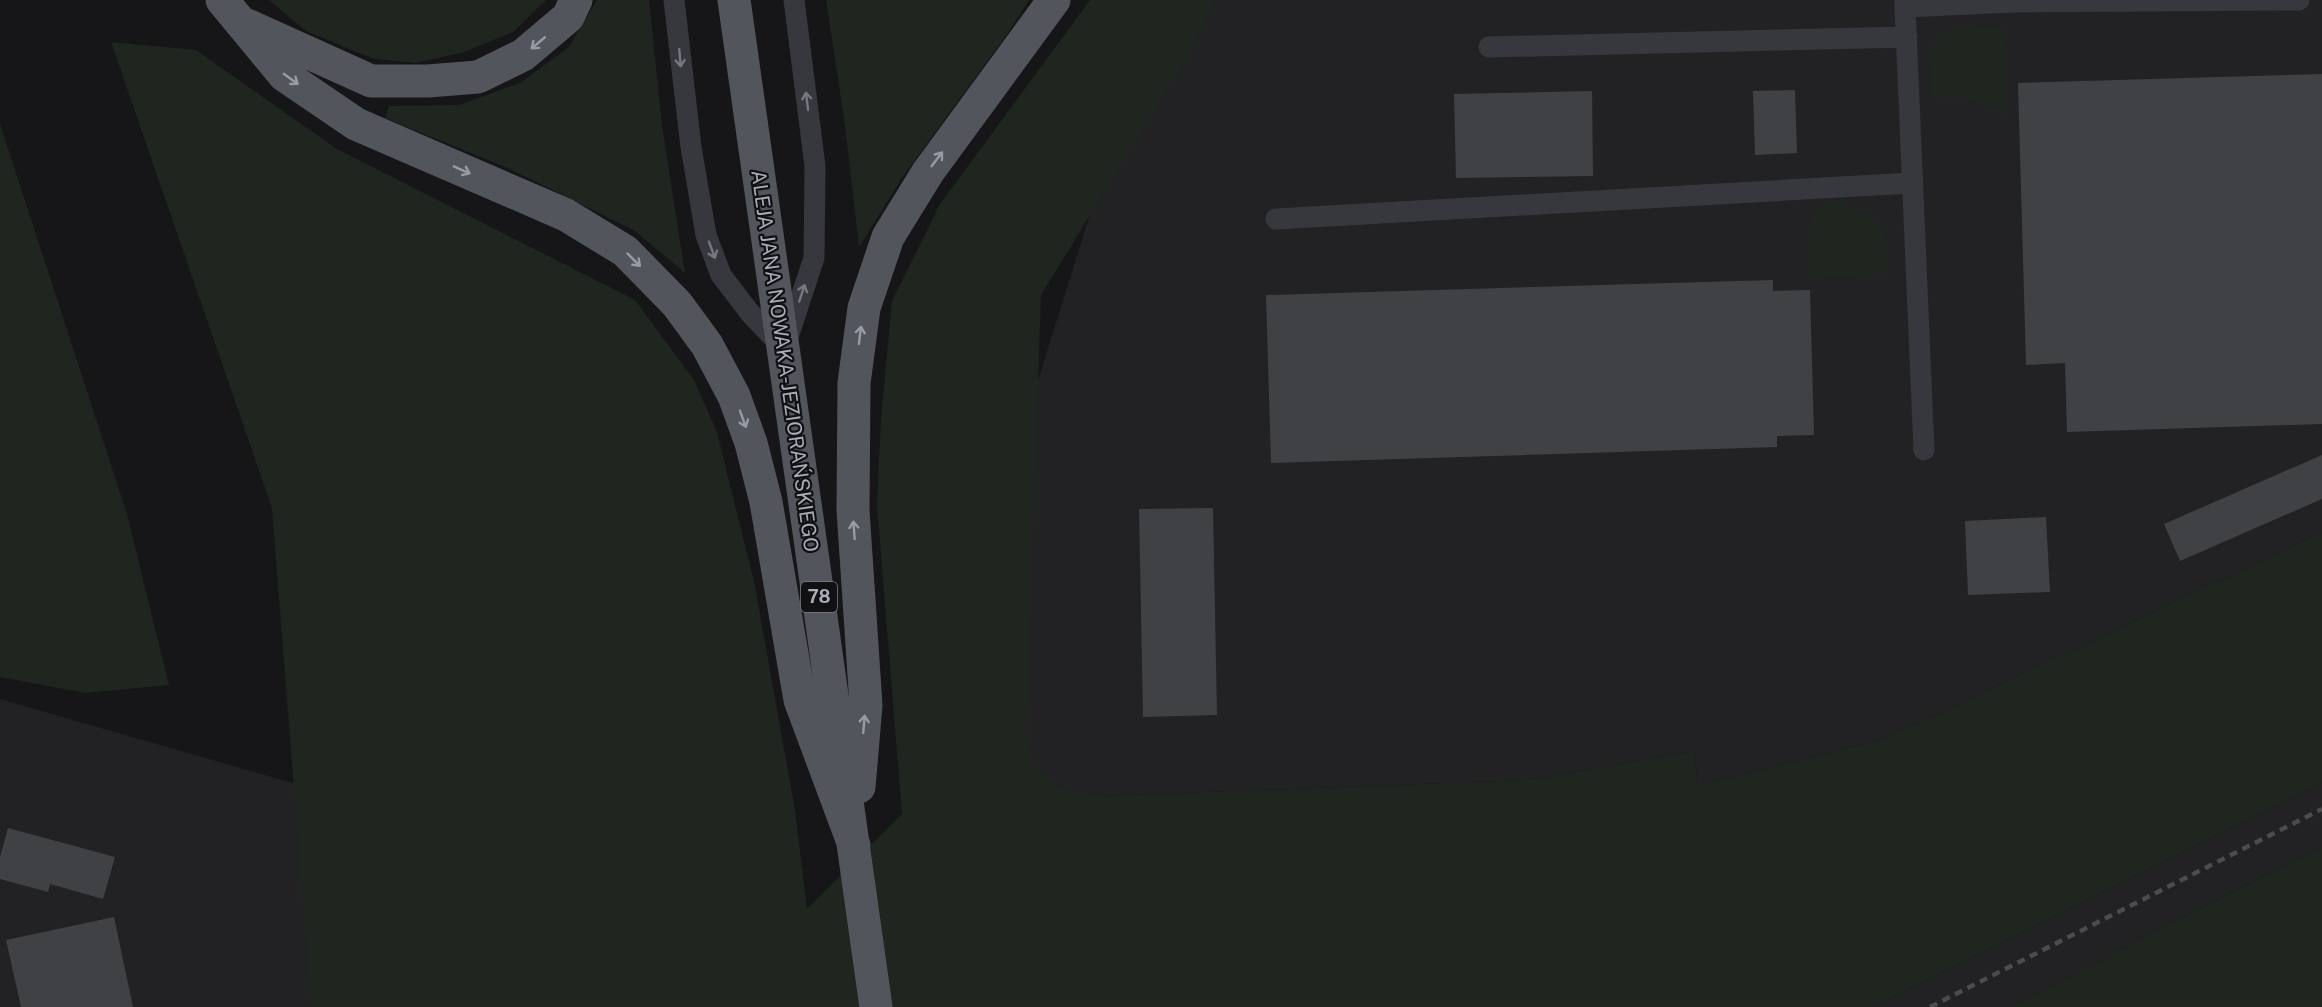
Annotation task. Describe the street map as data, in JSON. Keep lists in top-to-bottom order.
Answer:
{
  "streets": {
    "main road": ["ALEJA JANA NOWAKA-JEZIORAŃSKIEGO", "78"]
  }
}
